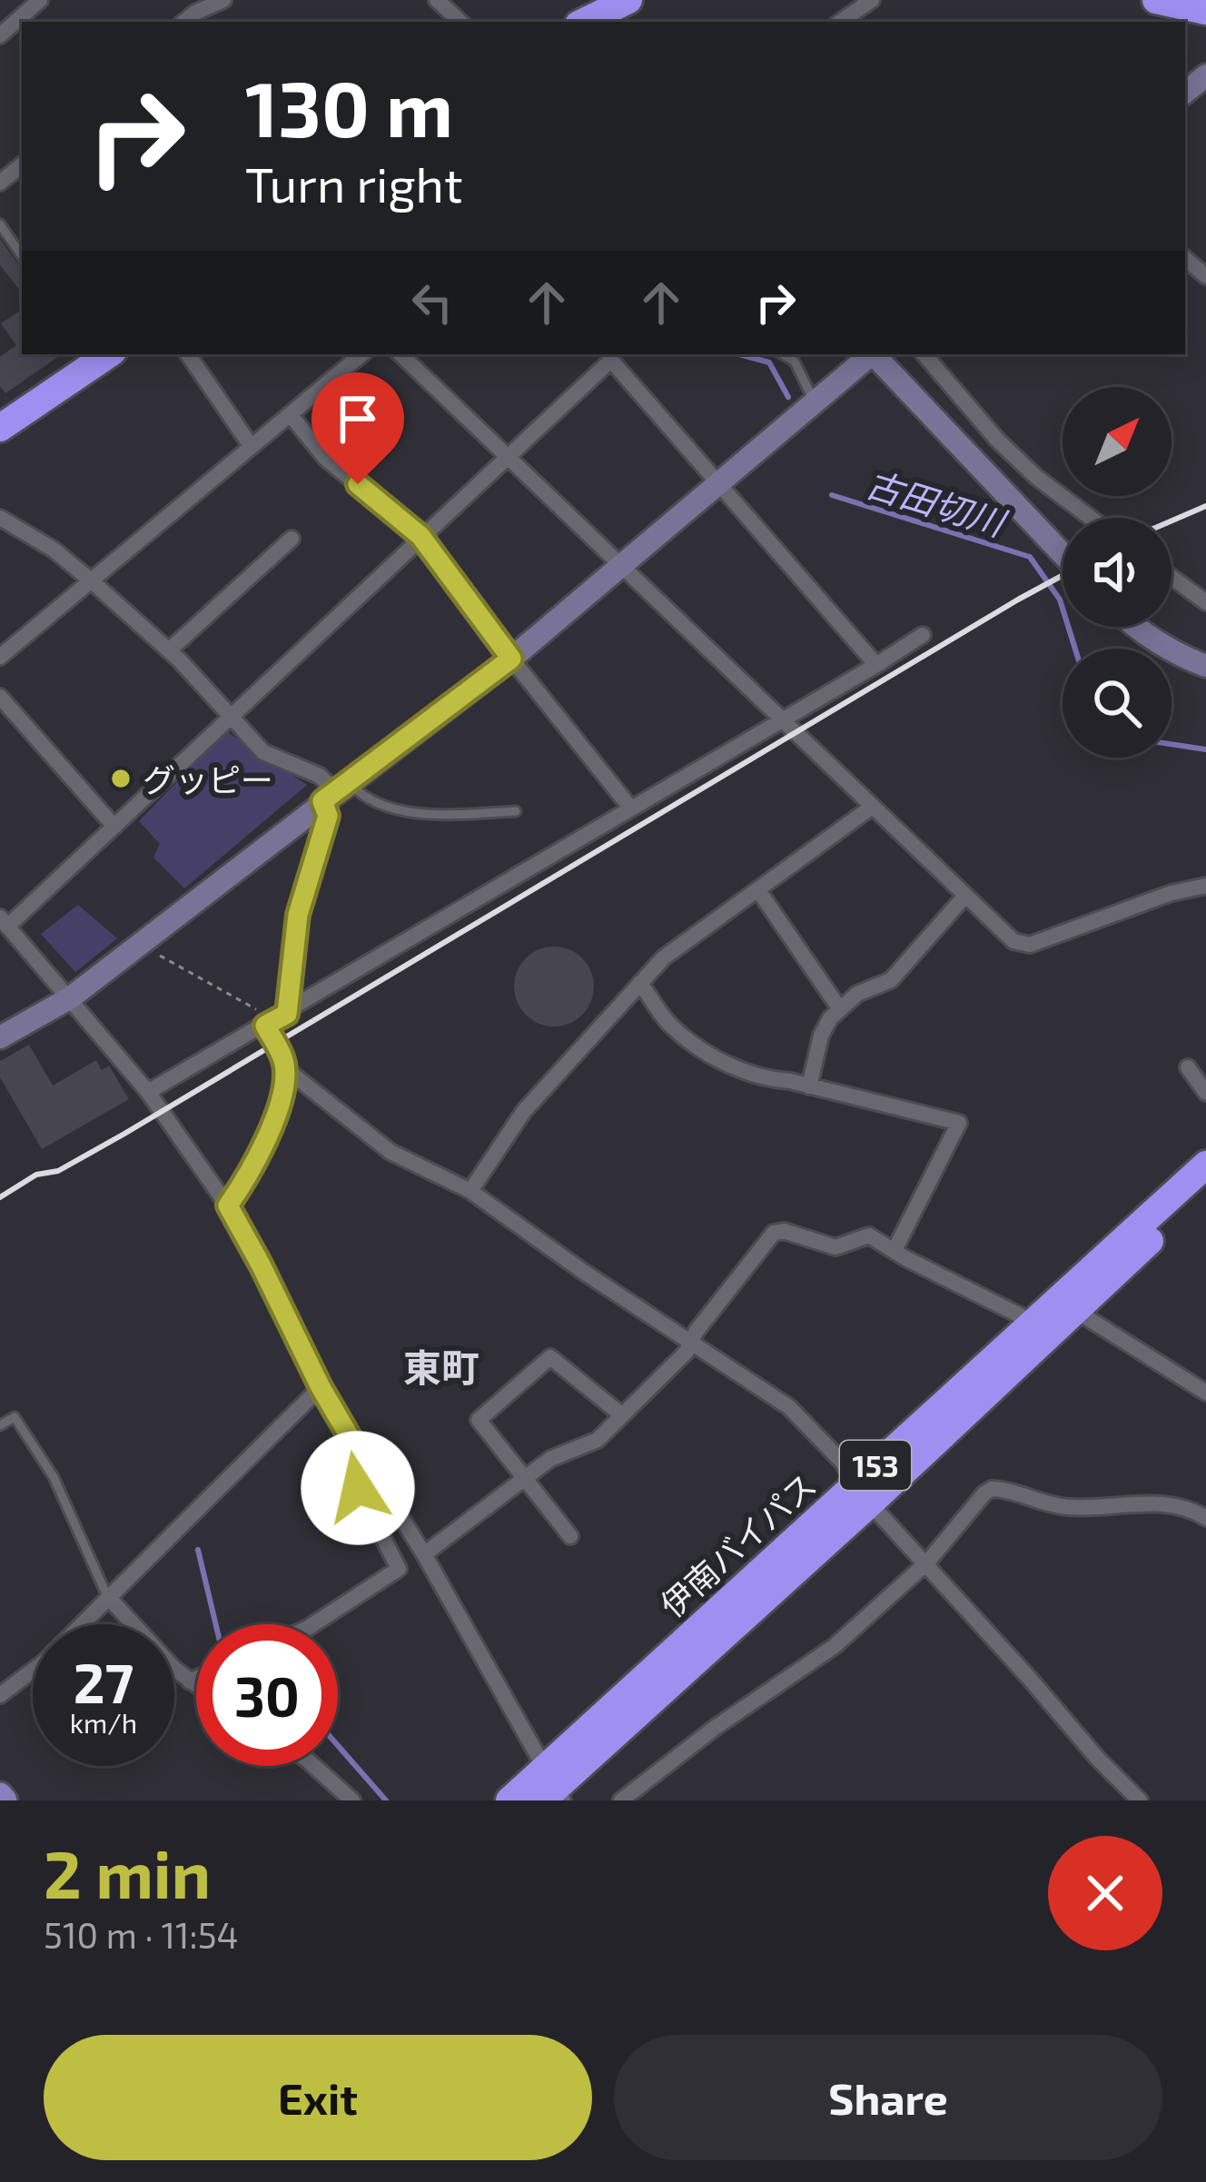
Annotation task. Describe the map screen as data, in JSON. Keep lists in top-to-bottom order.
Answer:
{
  "streets": {
    "highway": ["153", "伊南バイパス"]
  },
  "districts": ["東町"],
  "water": ["古田切川"],
  "places": ["グッピー"],
  "north": "top right",
  "page": {
    "turn": ["130 m", "Turn right"],
    "speed": "27 km/h",
    "limit": "30",
    "heading": ["2 min", "510 m · 11:54"],
    "buttons": ["Exit", "Share"]
  }
}
